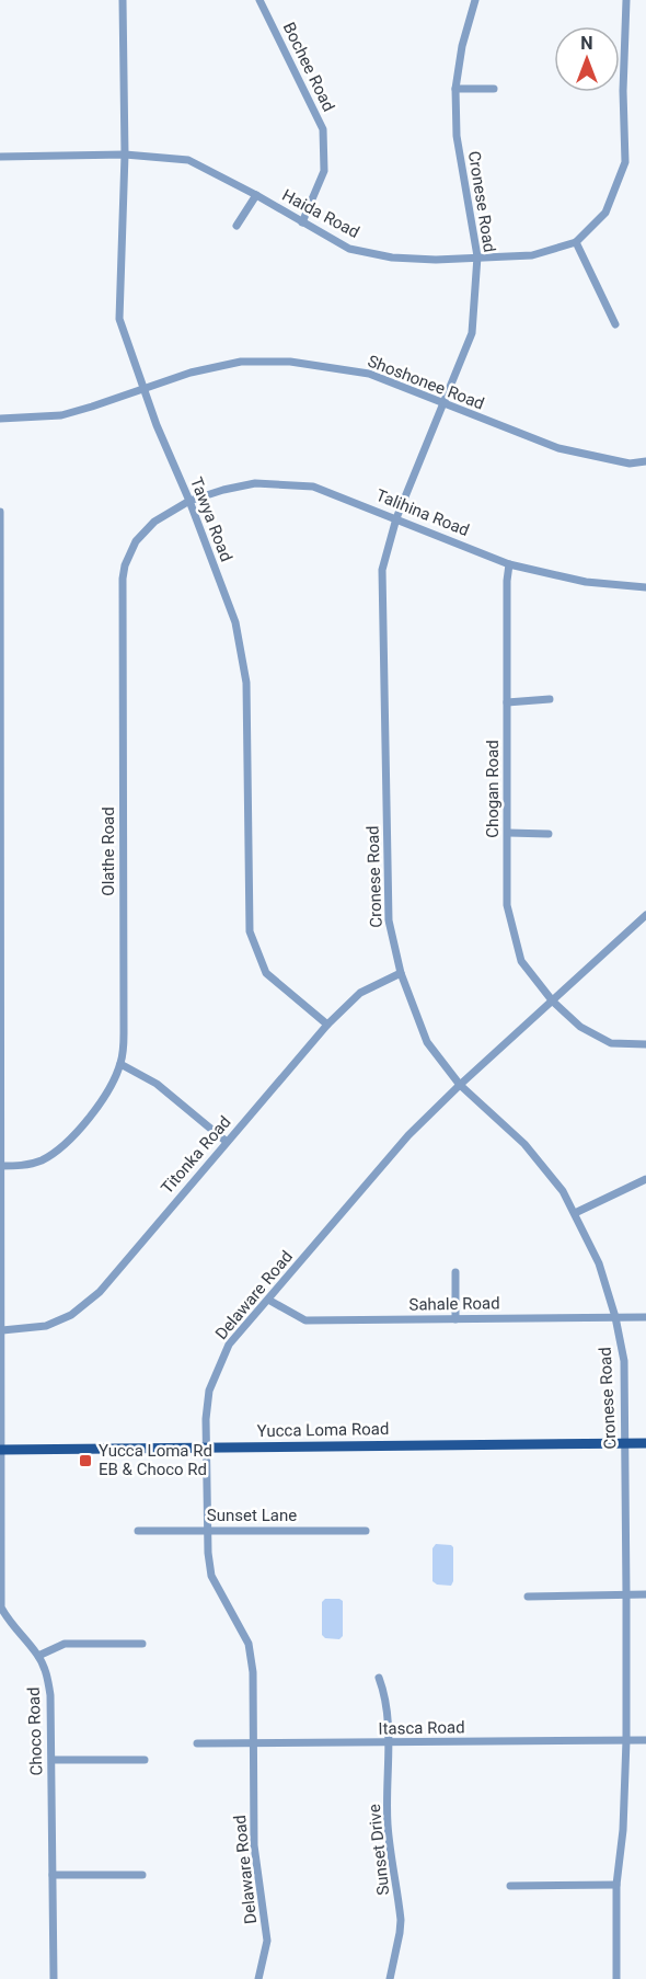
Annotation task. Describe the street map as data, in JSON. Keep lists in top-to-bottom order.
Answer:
{
  "streets": {
    "main road": ["Yucca Loma Road"],
    "street": [
      "Bochee Road",
      "Cronese Road",
      "Haida Road",
      "Shoshonee Road",
      "Talihina Road",
      "Tawya Road",
      "Chogan Road",
      "Olathe Road",
      "Titonka Road",
      "Delaware Road",
      "Sahale Road",
      "Sunset Lane",
      "Itasca Road",
      "Choco Road",
      "Sunset Drive"
    ]
  },
  "crossings": [
    ["Bochee Road", "Haida Road"],
    ["Cronese Road", "Haida Road"],
    ["Cronese Road", "Shoshonee Road"],
    ["Cronese Road", "Talihina Road"],
    ["Cronese Road", "Titonka Road"],
    ["Cronese Road", "Delaware Road"],
    ["Cronese Road", "Sahale Road"],
    ["Cronese Road", "Yucca Loma Road"],
    ["Cronese Road", "Itasca Road"],
    ["Haida Road", "Tawya Road"],
    ["Shoshonee Road", "Tawya Road"],
    ["Talihina Road", "Tawya Road"],
    ["Talihina Road", "Chogan Road"],
    ["Talihina Road", "Olathe Road"],
    ["Tawya Road", "Olathe Road"],
    ["Tawya Road", "Titonka Road"],
    ["Chogan Road", "Delaware Road"],
    ["Olathe Road", "Choco Road"],
    ["Titonka Road", "Choco Road"],
    ["Delaware Road", "Sahale Road"],
    ["Delaware Road", "Yucca Loma Road"],
    ["Delaware Road", "Sunset Lane"],
    ["Delaware Road", "Itasca Road"],
    ["Yucca Loma Road", "Choco Road"],
    ["Itasca Road", "Sunset Drive"]
  ],
  "places": {
    "transit": ["Yucca Loma Rd EB & Choco Rd"]
  },
  "north": "top"
}
